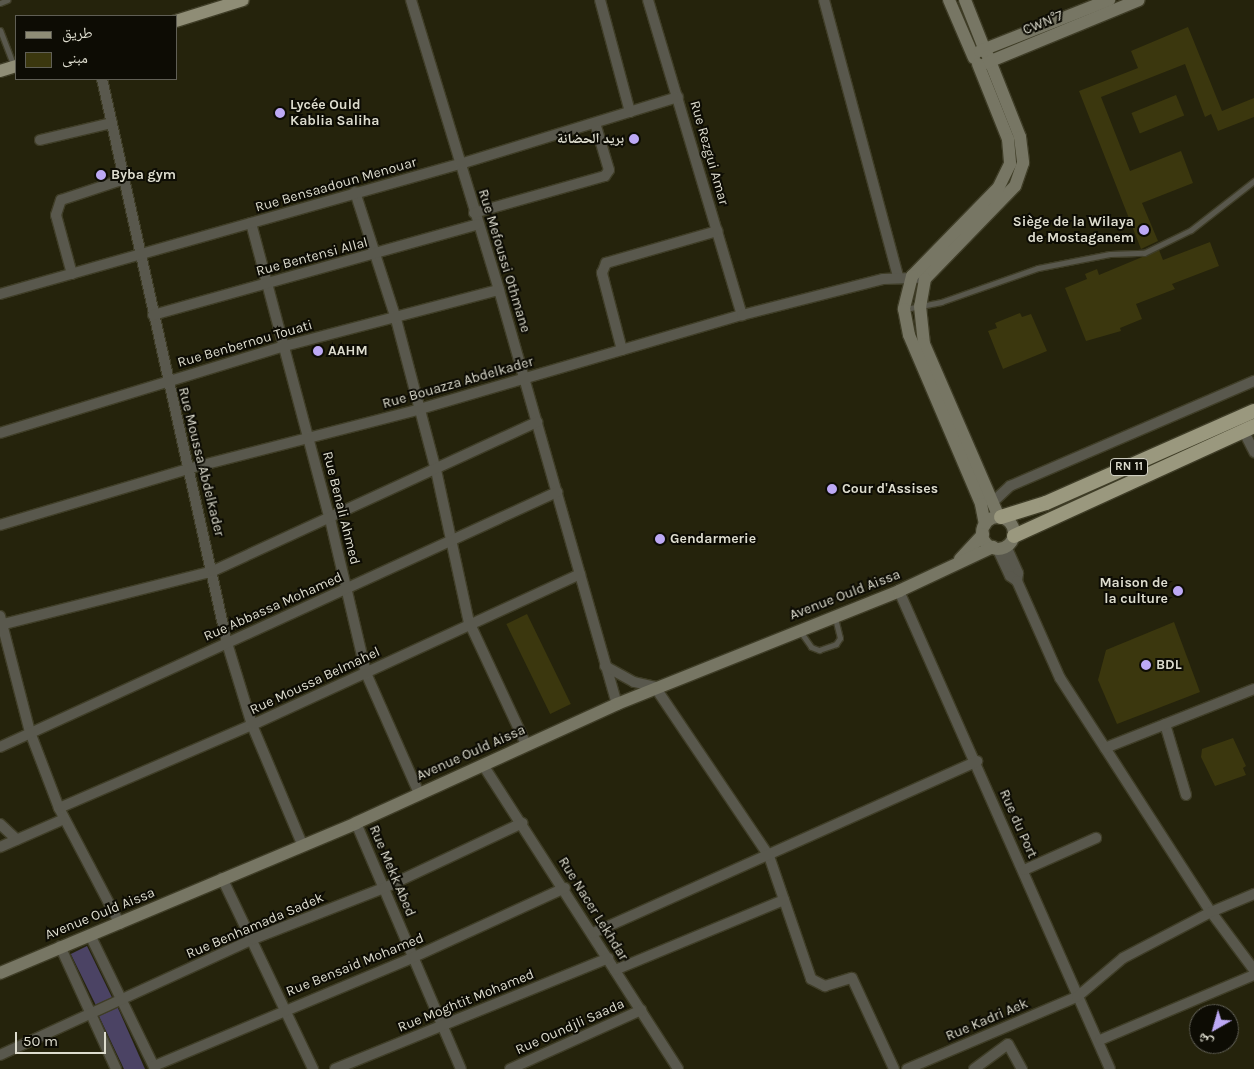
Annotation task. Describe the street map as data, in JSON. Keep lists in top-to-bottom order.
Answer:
{
  "streets": {
    "highway": ["RN 11"],
    "main road": ["CWN°7", "Avenue Ould Aissa"],
    "street": [
      "Rue Rezgui Amar",
      "Rue Bensaadoun Menouar",
      "Rue Bentensi Allal",
      "Rue Mefoussi Othmane",
      "Rue Benbernou Touati",
      "Rue Bouazza Abdelkader",
      "Rue Moussa Abdelkader",
      "Rue Benali Ahmed",
      "Rue Abbassa Mohamed",
      "Rue Moussa Belmahel",
      "Rue du Port",
      "Rue Mekk Abed",
      "Rue Nacer Lekhdar",
      "Rue Benhamada Sadek",
      "Rue Bensaid Mohamed",
      "Rue Moghtit Mohamed",
      "Rue Kadri Aek",
      "Rue Oundjli Saada"
    ]
  },
  "crossings": [
    ["Rue Rezgui Amar", "Rue Bensaadoun Menouar"],
    ["Rue Rezgui Amar", "Rue Bouazza Abdelkader"],
    ["Rue Bensaadoun Menouar", "Rue Mefoussi Othmane"],
    ["Rue Bensaadoun Menouar", "Rue Moussa Abdelkader"],
    ["Rue Bensaadoun Menouar", "Rue Benali Ahmed"],
    ["Rue Bentensi Allal", "Rue Mefoussi Othmane"],
    ["Rue Bentensi Allal", "Rue Moussa Abdelkader"],
    ["Rue Bentensi Allal", "Rue Benali Ahmed"],
    ["Rue Mefoussi Othmane", "Rue Benbernou Touati"],
    ["Rue Mefoussi Othmane", "Rue Bouazza Abdelkader"],
    ["Rue Mefoussi Othmane", "Avenue Ould Aissa"],
    ["Rue Mefoussi Othmane", "Rue Abbassa Mohamed"],
    ["Rue Mefoussi Othmane", "Rue Moussa Belmahel"],
    ["Rue Benbernou Touati", "Rue Moussa Abdelkader"],
    ["Rue Benbernou Touati", "Rue Benali Ahmed"],
    ["Rue Bouazza Abdelkader", "Rue Moussa Abdelkader"],
    ["Rue Bouazza Abdelkader", "Rue Benali Ahmed"],
    ["Rue Moussa Abdelkader", "Avenue Ould Aissa"],
    ["Rue Moussa Abdelkader", "Rue Abbassa Mohamed"],
    ["Rue Moussa Abdelkader", "Rue Moussa Belmahel"],
    ["RN 11", "Avenue Ould Aissa"],
    ["Rue Benali Ahmed", "Avenue Ould Aissa"],
    ["Rue Benali Ahmed", "Rue Abbassa Mohamed"],
    ["Rue Benali Ahmed", "Rue Moussa Belmahel"],
    ["Avenue Ould Aissa", "Rue du Port"],
    ["Avenue Ould Aissa", "Rue Mekk Abed"],
    ["Avenue Ould Aissa", "Rue Nacer Lekhdar"],
    ["Rue du Port", "Rue Kadri Aek"],
    ["Rue Mekk Abed", "Rue Benhamada Sadek"],
    ["Rue Mekk Abed", "Rue Bensaid Mohamed"],
    ["Rue Mekk Abed", "Rue Moghtit Mohamed"],
    ["Rue Nacer Lekhdar", "Rue Benhamada Sadek"],
    ["Rue Nacer Lekhdar", "Rue Bensaid Mohamed"],
    ["Rue Nacer Lekhdar", "Rue Moghtit Mohamed"],
    ["Rue Nacer Lekhdar", "Rue Oundjli Saada"]
  ],
  "places": [
    "Lycée Ould Kablia Saliha",
    "بريد الحضانة",
    "Byba gym",
    "Siège de la Wilaya de Mostaganem",
    "AAHM",
    "Cour d'Assises",
    "Gendarmerie",
    "Maison de la culture",
    "BDL"
  ],
  "legend": ["طريق", "مبنى"],
  "scale_bar": "50 m",
  "north": "bottom left"
}
